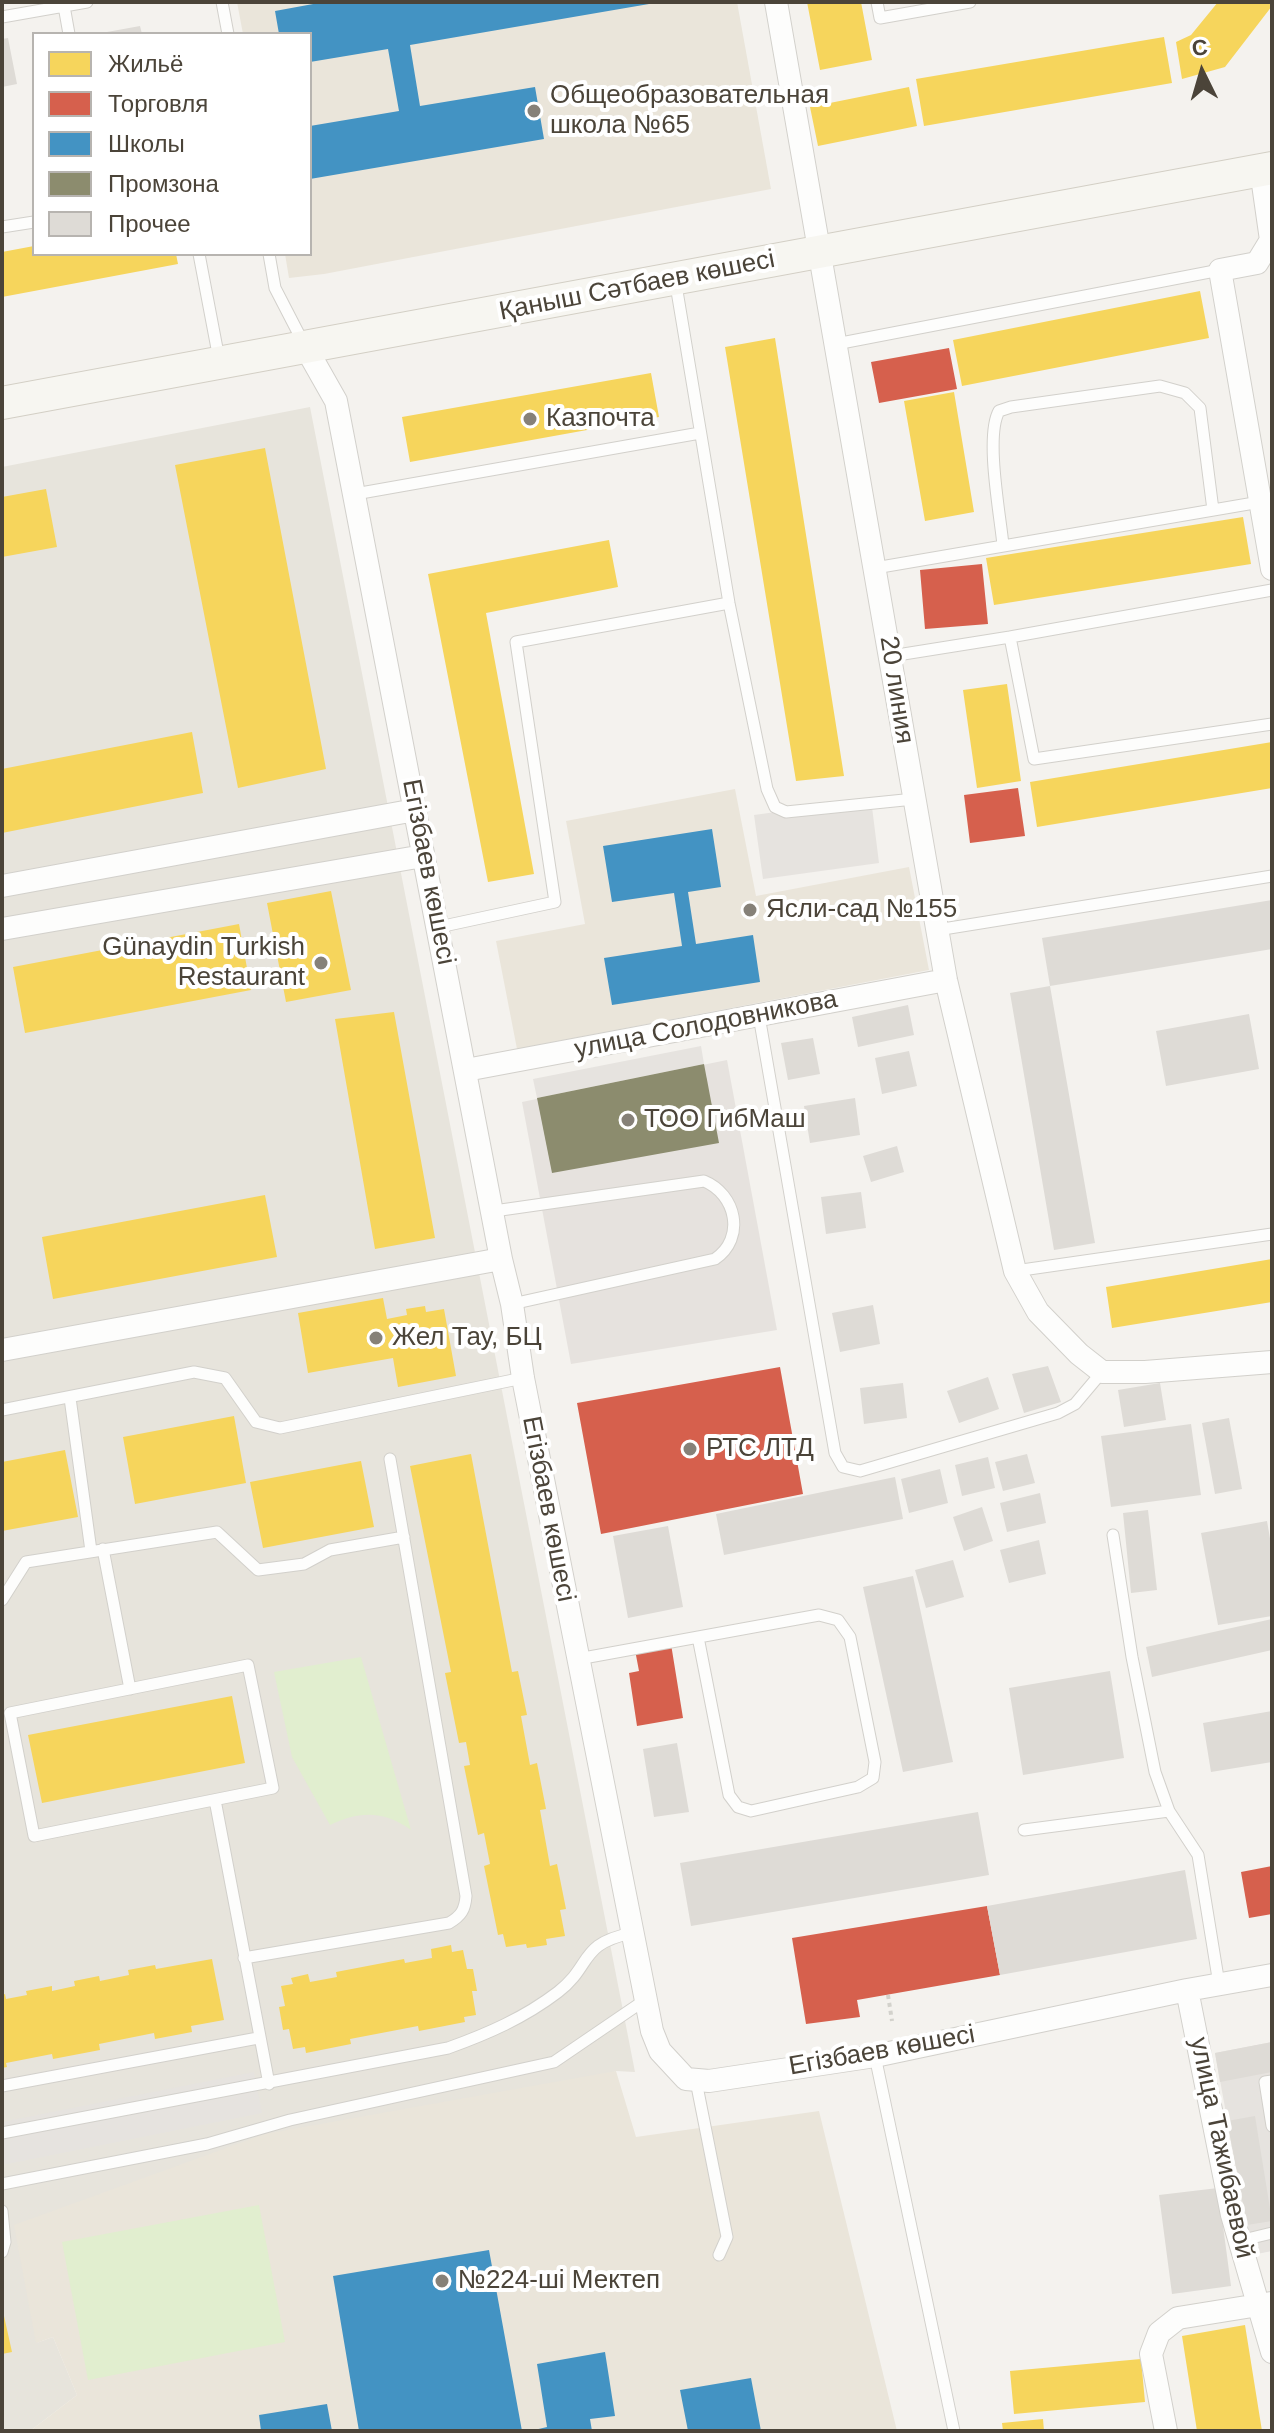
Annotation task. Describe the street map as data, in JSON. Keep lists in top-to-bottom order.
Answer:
{
  "streets": {
    "main road": ["Қаныш Сәтбаев көшесі"],
    "street": [
      "20 линия",
      "Егізбаев көшесі",
      "улица Солодовникова",
      "улица Тажибаевой"
    ]
  },
  "crossings": [
    ["Қаныш Сәтбаев көшесі", "20 линия"],
    ["Қаныш Сәтбаев көшесі", "Егізбаев көшесі"],
    ["20 линия", "улица Солодовникова"],
    ["Егізбаев көшесі", "улица Солодовникова"],
    ["Егізбаев көшесі", "улица Тажибаевой"]
  ],
  "places": [
    "Общеобразовательная школа №65",
    "Казпочта",
    "Ясли-сад №155",
    "Günaydin Turkish Restaurant",
    "ТОО ГибМаш",
    "Жел Тау, БЦ",
    "РТС ЛТД",
    "№224-ші Мектеп"
  ],
  "legend": [
    "Жильё",
    "Торговля",
    "Школы",
    "Промзона",
    "Прочее"
  ],
  "north": "top"
}
